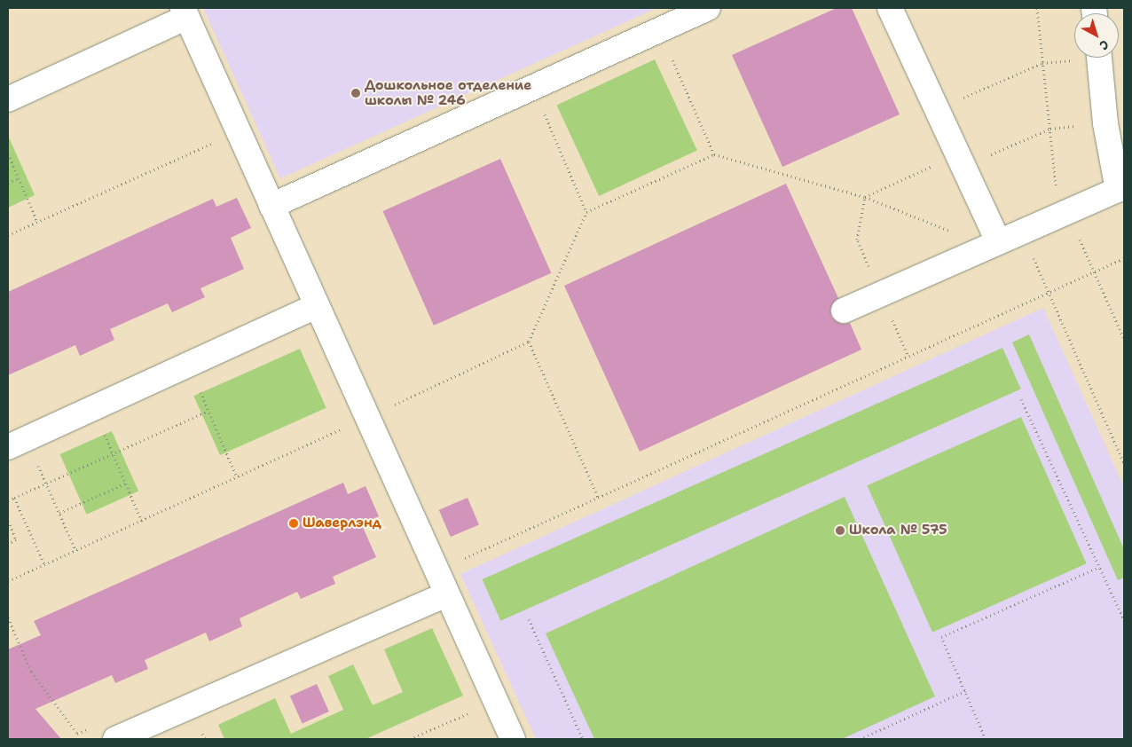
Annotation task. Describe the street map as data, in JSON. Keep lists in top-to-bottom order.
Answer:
{
  "places": ["Дошкольное отделение школы № 246", "Шаверлэнд", "Школа № 575"],
  "north": "bottom right"
}
